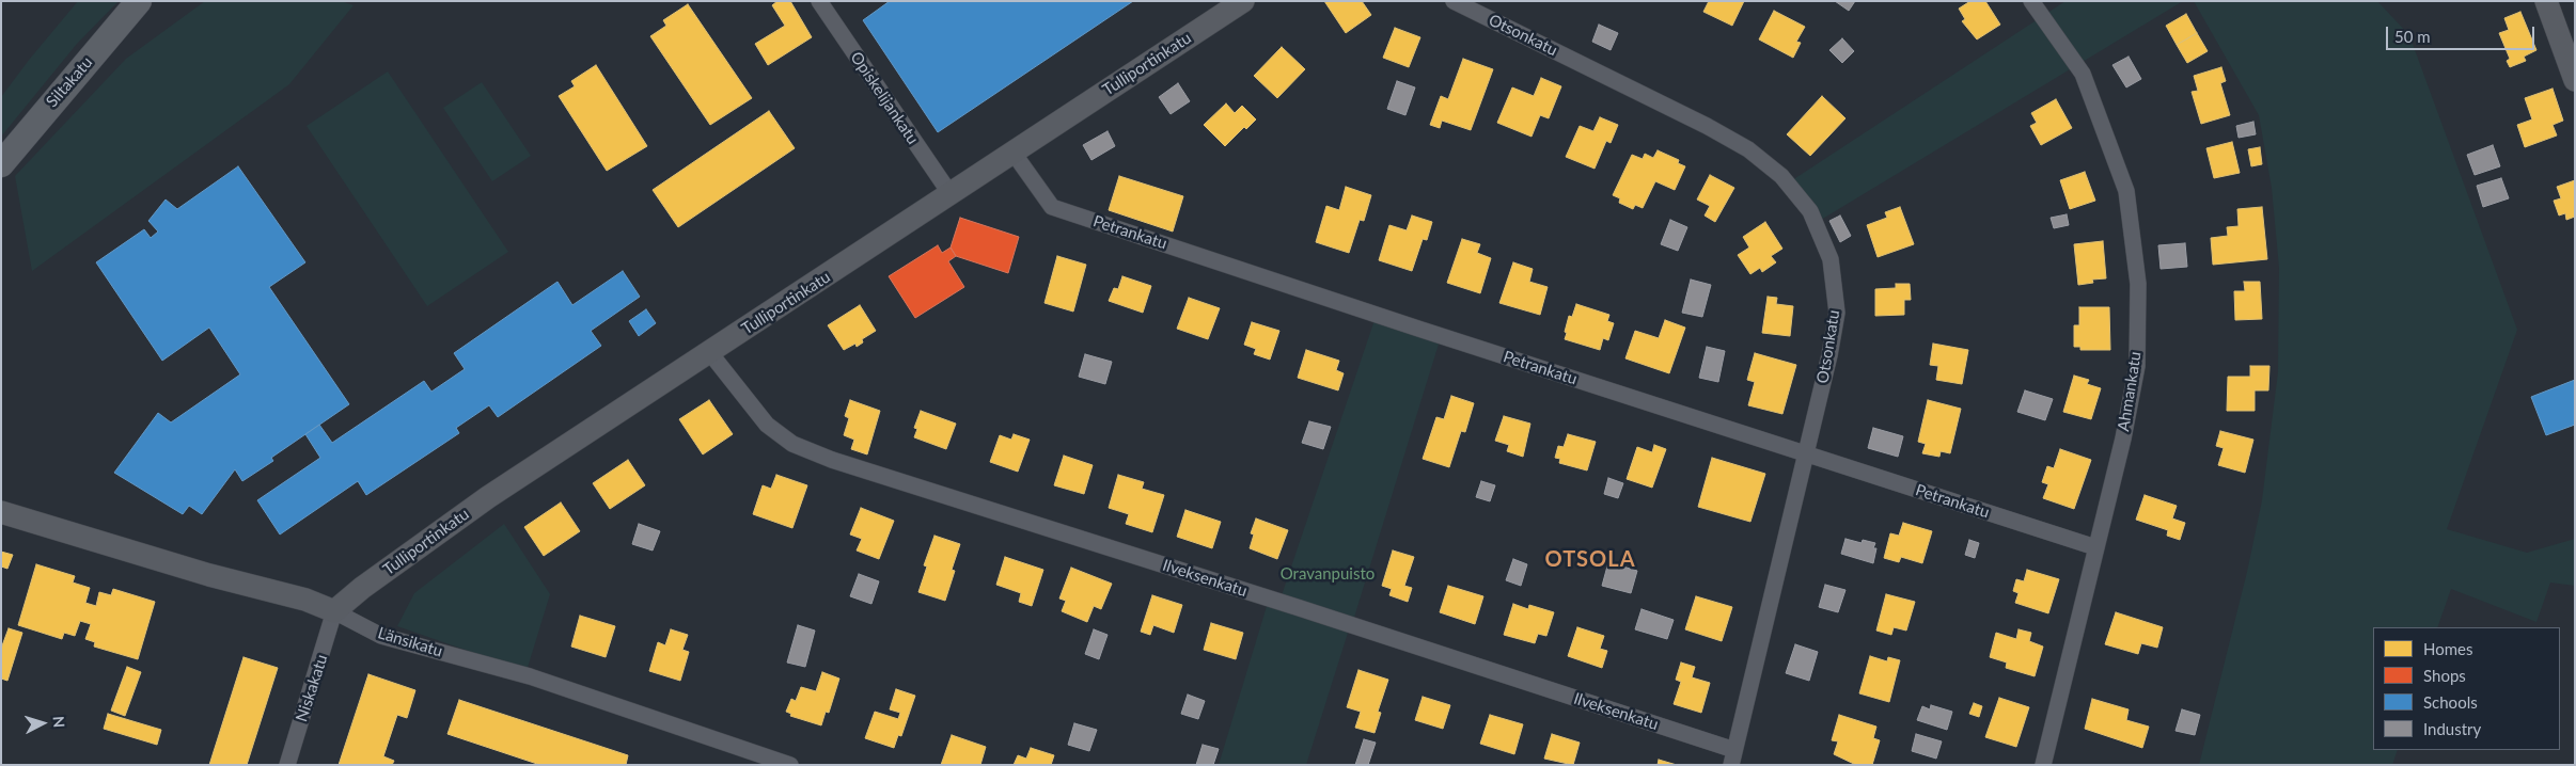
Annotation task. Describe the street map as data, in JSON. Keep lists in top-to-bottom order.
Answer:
{
  "streets": {
    "main road": ["Siltakatu"],
    "street": [
      "Otsonkatu",
      "Tulliportinkatu",
      "Opiskelijankatu",
      "Petrankatu",
      "Ahmankatu",
      "Ilveksenkatu",
      "Länsikatu",
      "Niskakatu"
    ]
  },
  "crossings": [
    ["Otsonkatu", "Petrankatu"],
    ["Otsonkatu", "Ilveksenkatu"],
    ["Tulliportinkatu", "Opiskelijankatu"],
    ["Tulliportinkatu", "Petrankatu"],
    ["Tulliportinkatu", "Ilveksenkatu"],
    ["Tulliportinkatu", "Länsikatu"],
    ["Tulliportinkatu", "Niskakatu"],
    ["Petrankatu", "Ahmankatu"],
    ["Länsikatu", "Niskakatu"]
  ],
  "districts": ["OTSOLA"],
  "parks": ["Oravanpuisto"],
  "legend": [
    "Homes",
    "Shops",
    "Schools",
    "Industry"
  ],
  "scale_bar": "50 m",
  "north": "right"
}
